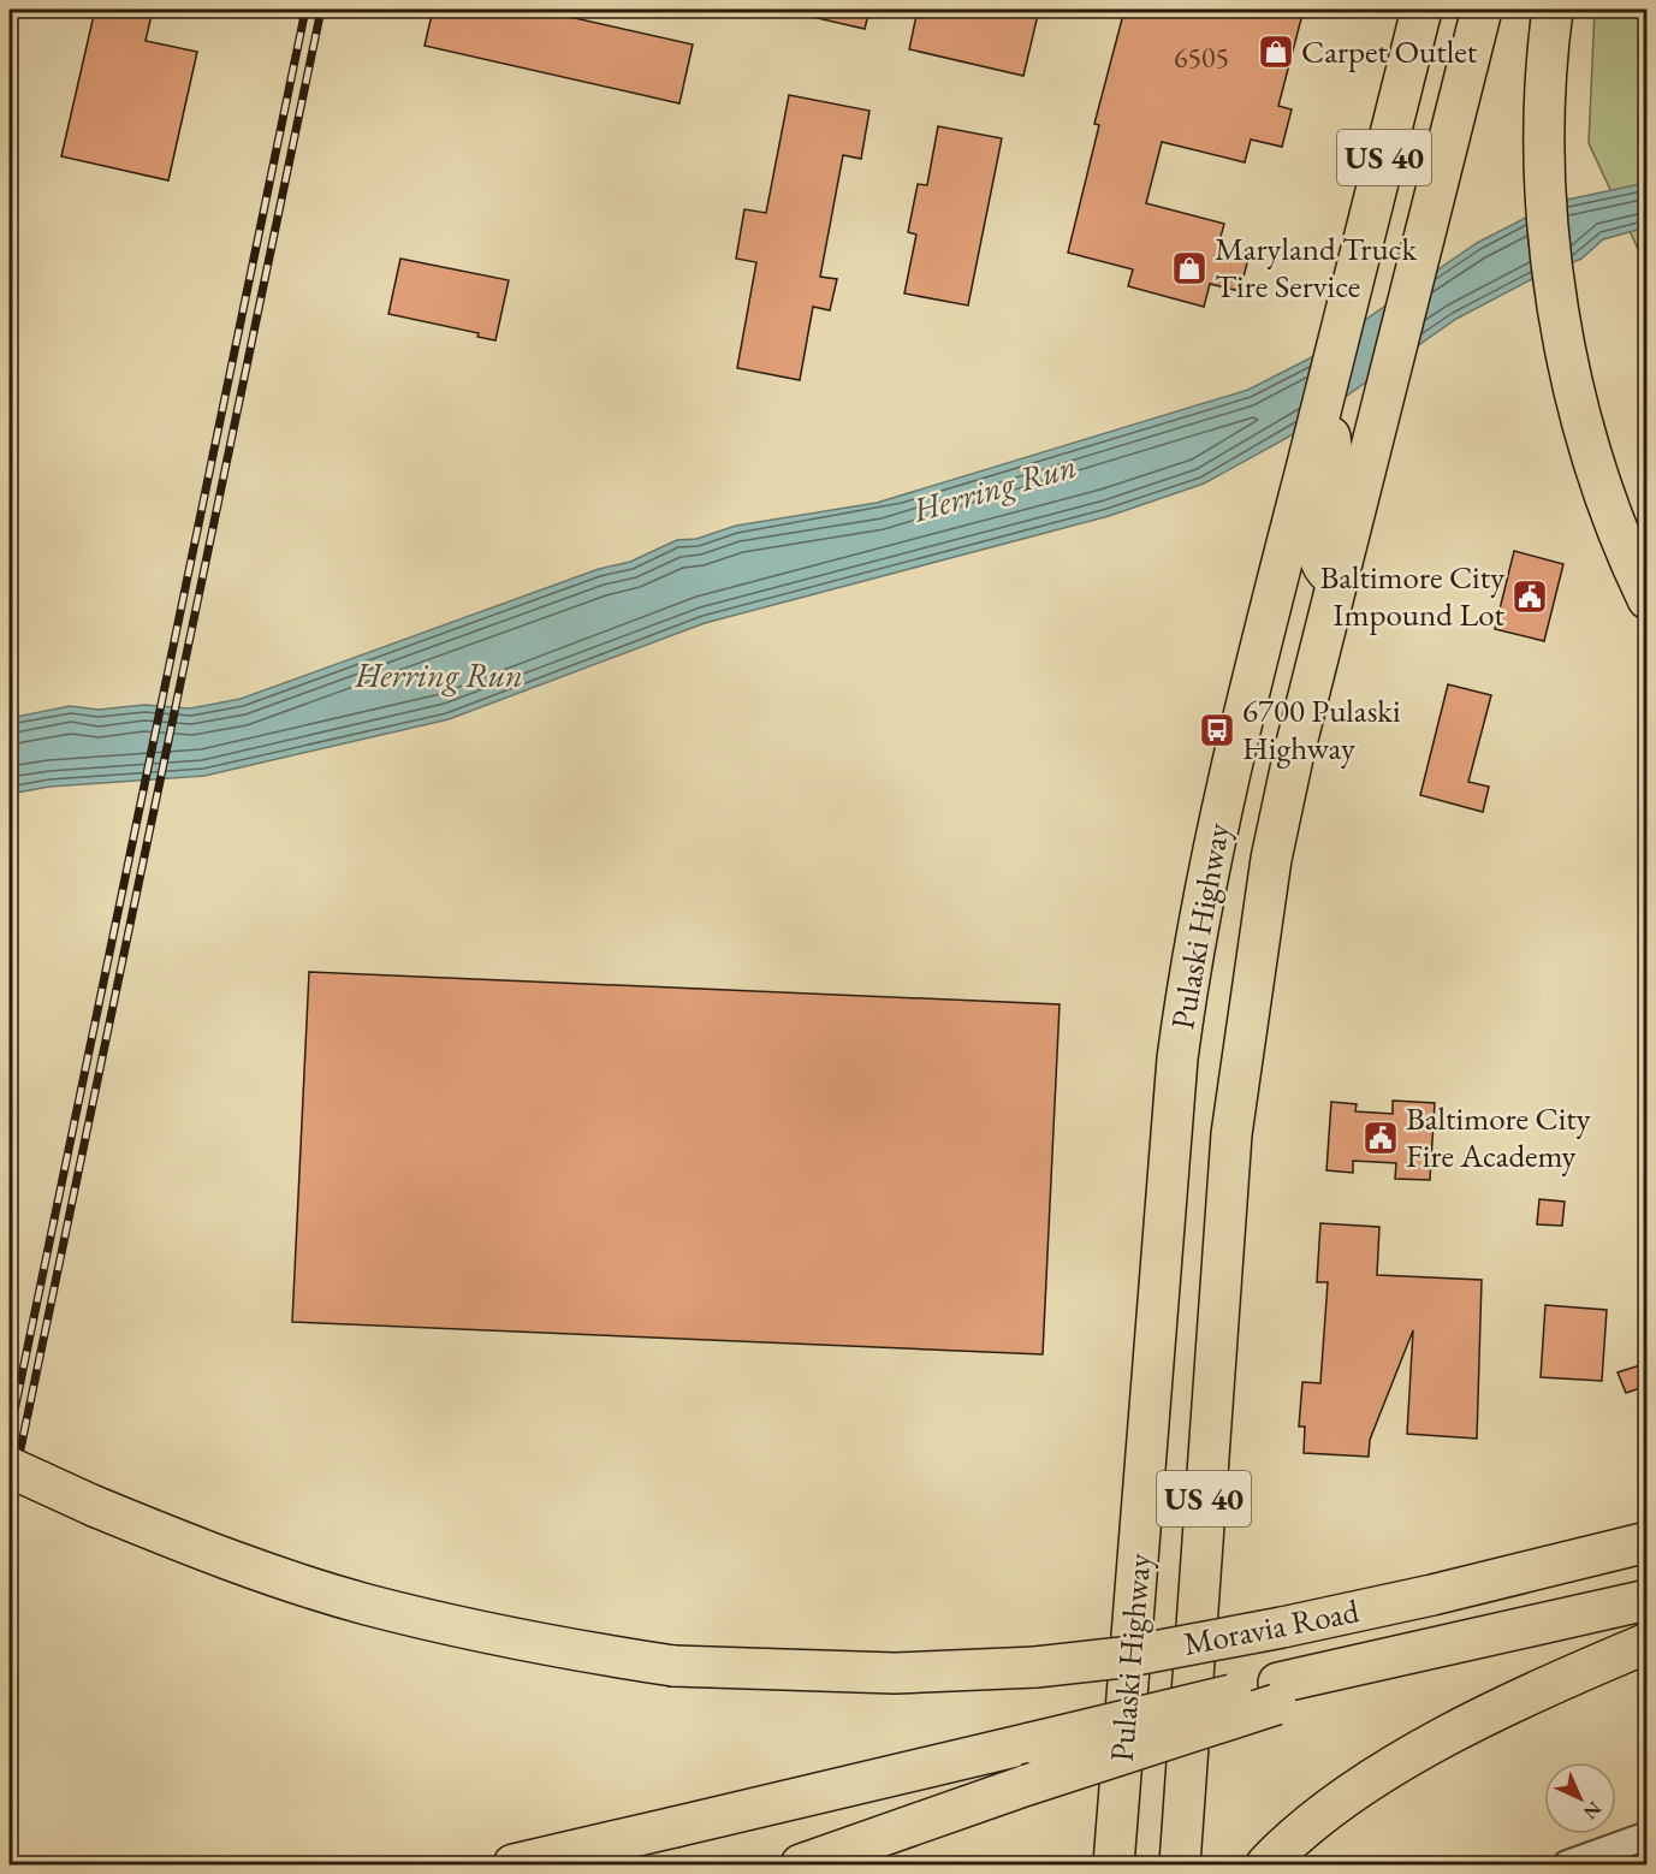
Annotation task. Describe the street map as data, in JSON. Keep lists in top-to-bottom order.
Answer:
{
  "streets": {
    "main road": ["US 40", "Pulaski Highway", "Moravia Road"]
  },
  "water": ["Herring Run"],
  "places": {
    "shop": ["Carpet Outlet", "Maryland Truck Tire Service"],
    "public building": ["Baltimore City Impound Lot", "Baltimore City Fire Academy"],
    "bus stop": ["6700 Pulaski Highway"]
  },
  "house_numbers": ["6505"],
  "north": "bottom right"
}
